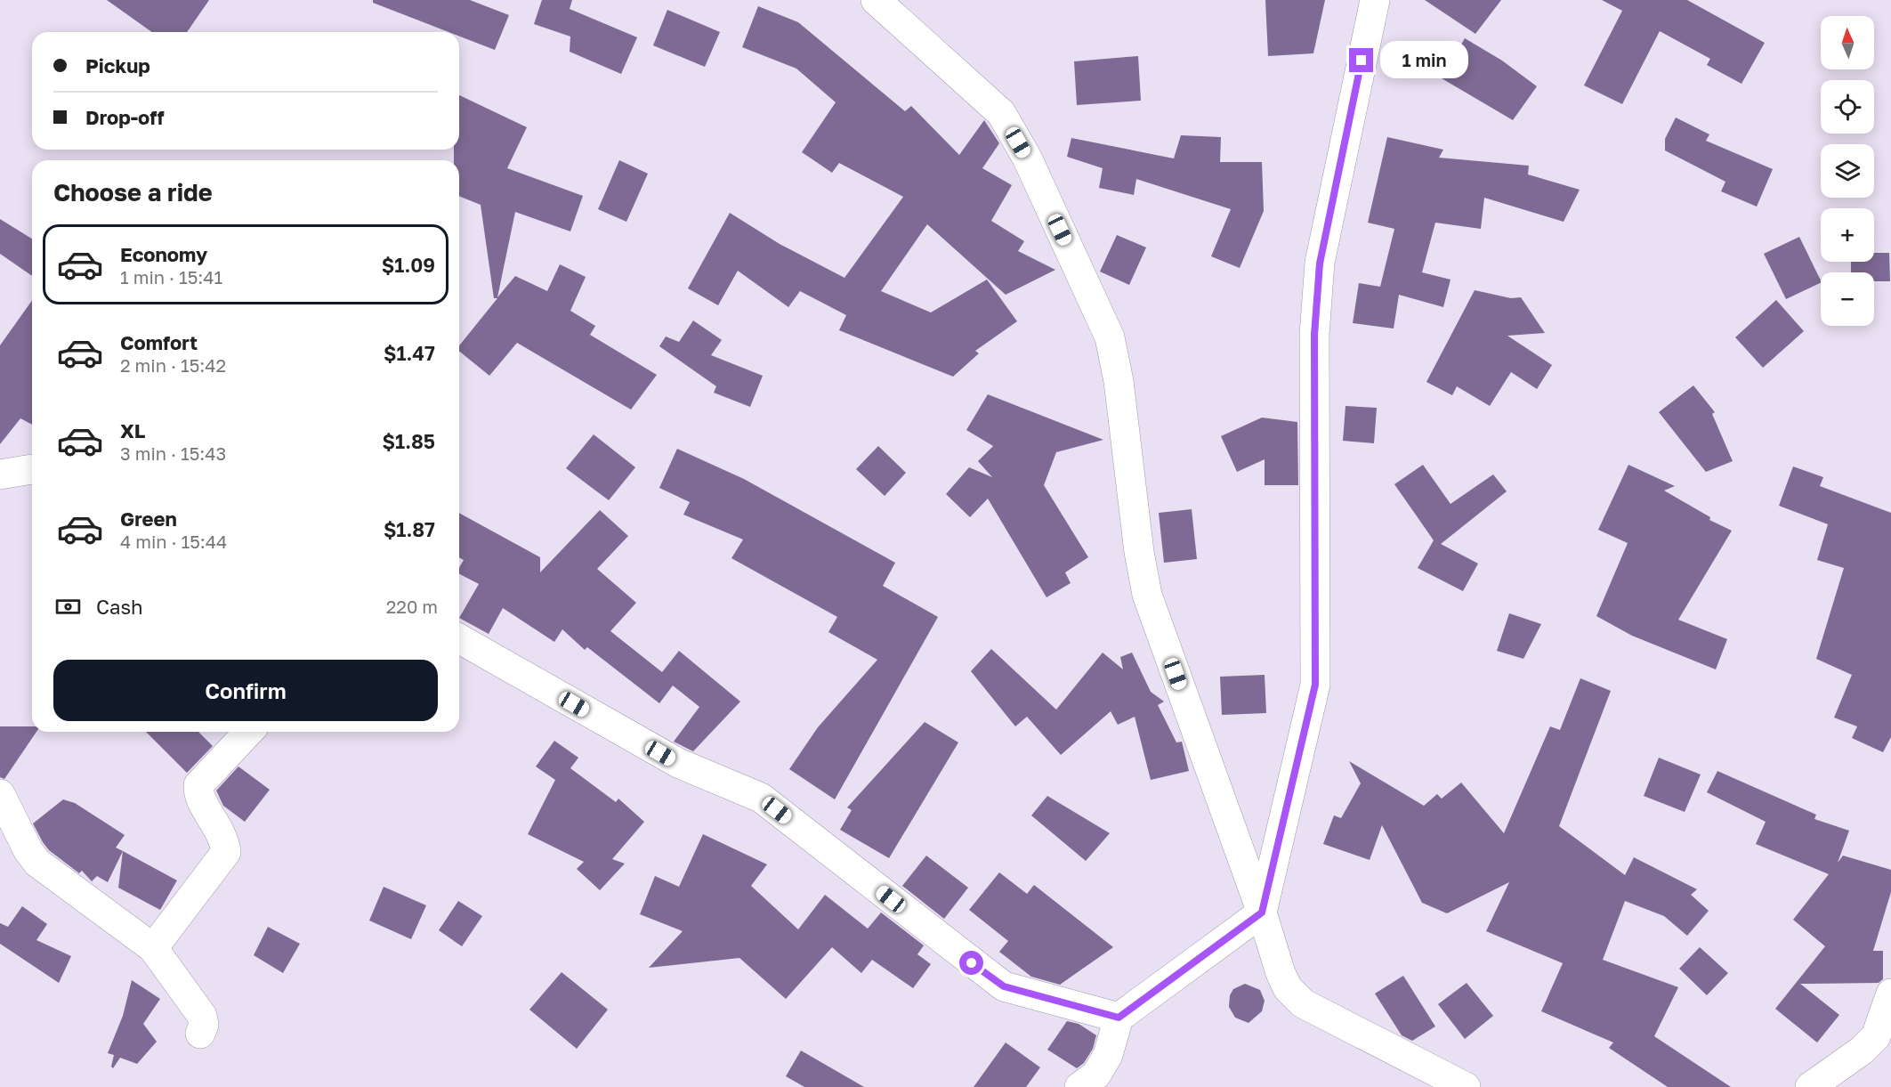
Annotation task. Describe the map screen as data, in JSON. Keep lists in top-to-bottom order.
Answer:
{
  "north": "top",
  "page": {
    "map_buttons": ["+", "−"],
    "banner": ["Pickup", "Drop-off"],
    "bubble": "1 min",
    "heading": "Choose a ride",
    "list": [
      {
        "name": "Economy",
        "note": "1 min · 15:41",
        "value": "$1.09"
      },
      {
        "name": "Comfort",
        "note": "2 min · 15:42",
        "value": "$1.47"
      },
      {
        "name": "XL",
        "note": "3 min · 15:43",
        "value": "$1.85"
      },
      {
        "name": "Green",
        "note": "4 min · 15:44",
        "value": "$1.87"
      }
    ],
    "pay": ["Cash", "220 m"],
    "buttons": "Confirm"
  }
}
